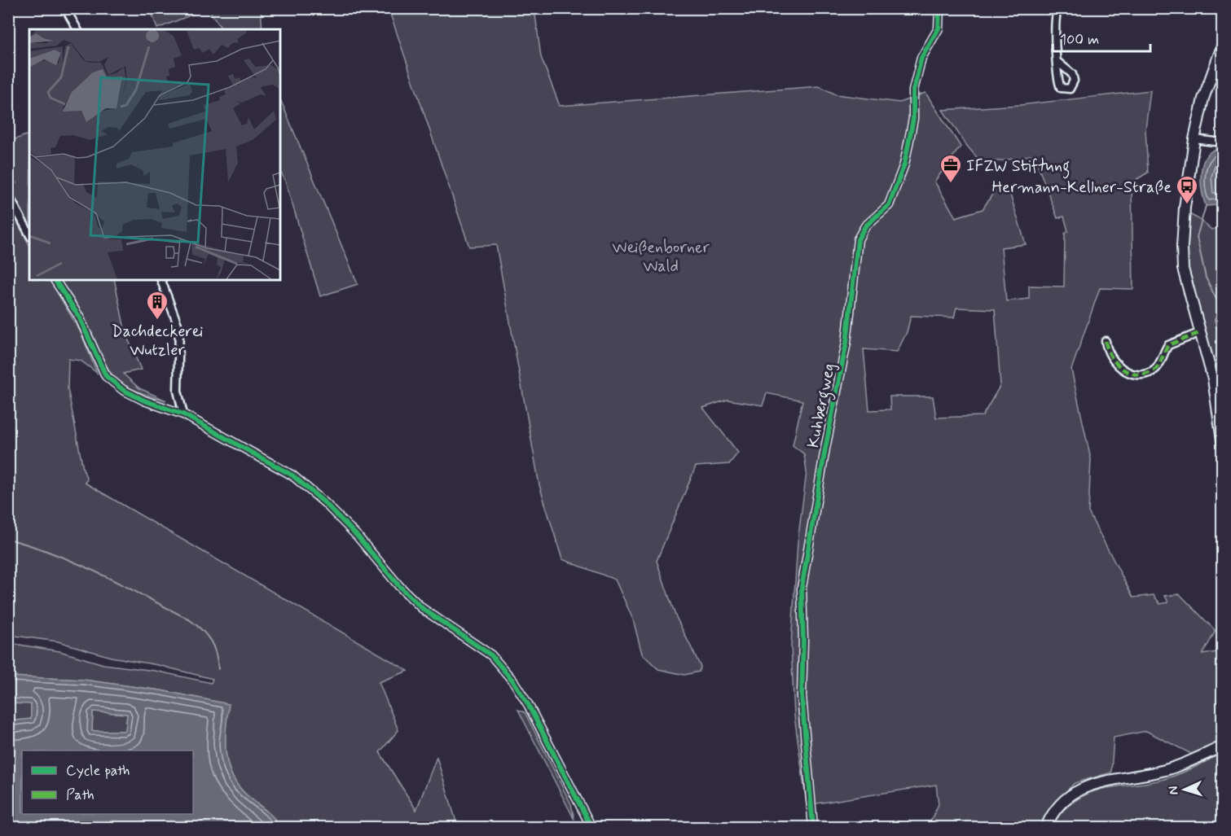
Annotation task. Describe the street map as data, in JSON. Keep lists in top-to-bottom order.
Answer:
{
  "streets": {
    "street": ["Kuhbergweg"]
  },
  "parks": ["Weißenborner Wald"],
  "places": {
    "office": ["IFZW Stiftung"],
    "bus stop": ["Hermann-Kellner-Straße"],
    "building": ["Dachdeckerei Wutzler"]
  },
  "legend": ["Cycle path", "Path"],
  "scale_bar": "100 m",
  "north": "left"
}
